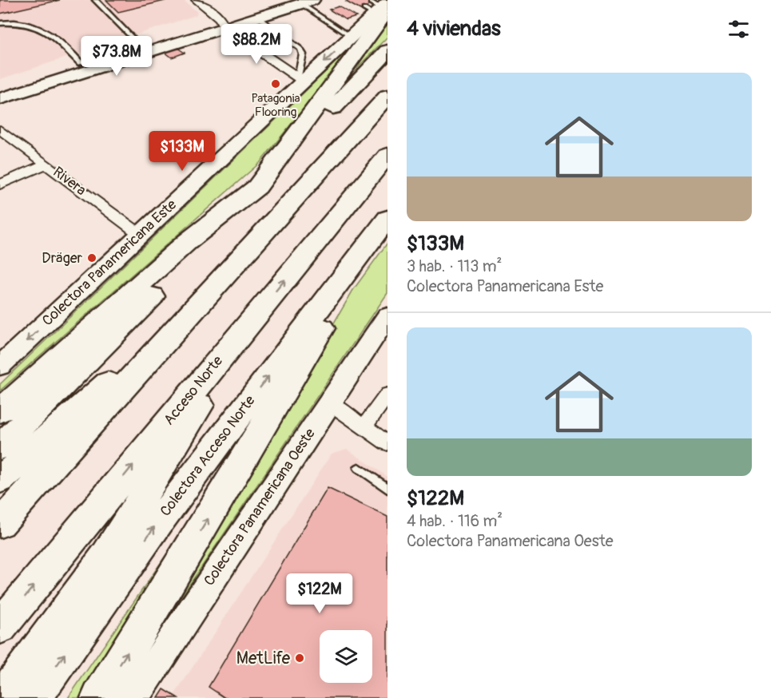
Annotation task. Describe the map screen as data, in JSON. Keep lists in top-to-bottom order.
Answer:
{
  "streets": {
    "highway": ["Acceso Norte", "Colectora Acceso Norte"],
    "street": ["Rivera", "Colectora Panamericana Este", "Colectora Panamericana Oeste"]
  },
  "crossings": [
    ["Rivera", "Colectora Panamericana Este"]
  ],
  "places": ["Patagonia Flooring", "Dräger", "MetLife"],
  "page": {
    "heading": "4 viviendas",
    "price": [
      "$88.2M",
      "$73.8M",
      "$133M",
      "$122M"
    ],
    "list": [
      {
        "name": "$133M",
        "note": "3 hab. · 113 m² · Colectora Panamericana Este"
      },
      {
        "name": "$122M",
        "note": "4 hab. · 116 m² · Colectora Panamericana Oeste"
      }
    ]
  }
}
